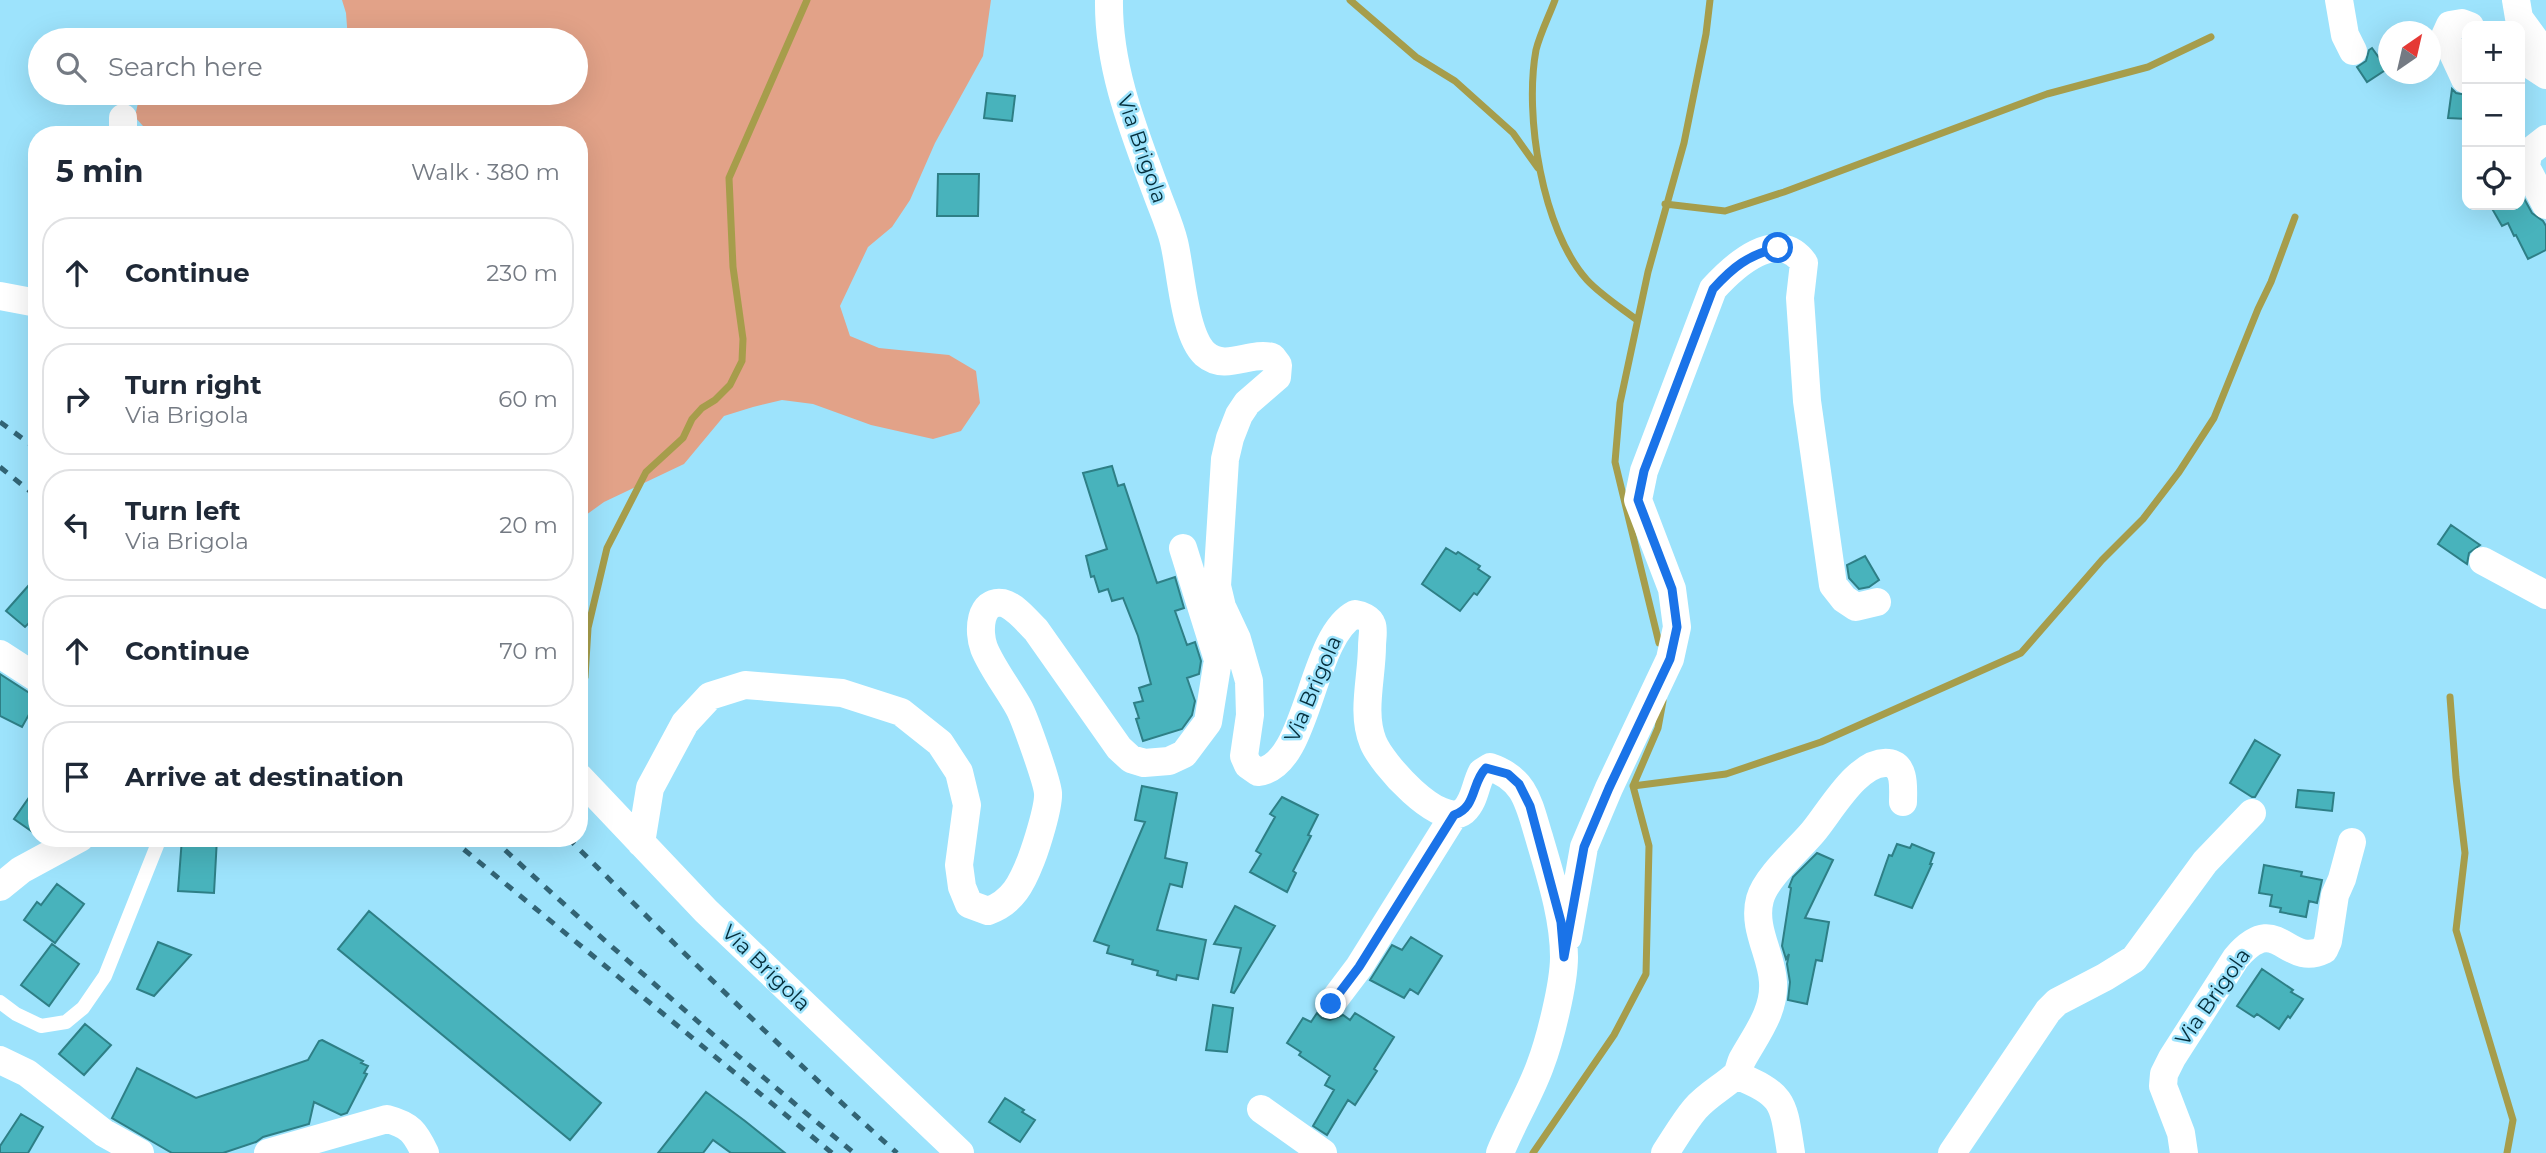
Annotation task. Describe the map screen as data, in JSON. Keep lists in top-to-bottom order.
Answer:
{
  "streets": {
    "street": ["Via Brigola"]
  },
  "north": "top right",
  "page": {
    "map_buttons": ["+", "−"],
    "search": "Search here",
    "heading": ["5 min", "Walk · 380 m"],
    "list": [
      ["Continue", "230 m"],
      ["Turn right", "Via Brigola", "60 m"],
      ["Turn left", "Via Brigola", "20 m"],
      ["Continue", "70 m"],
      "Arrive at destination"
    ]
  }
}
